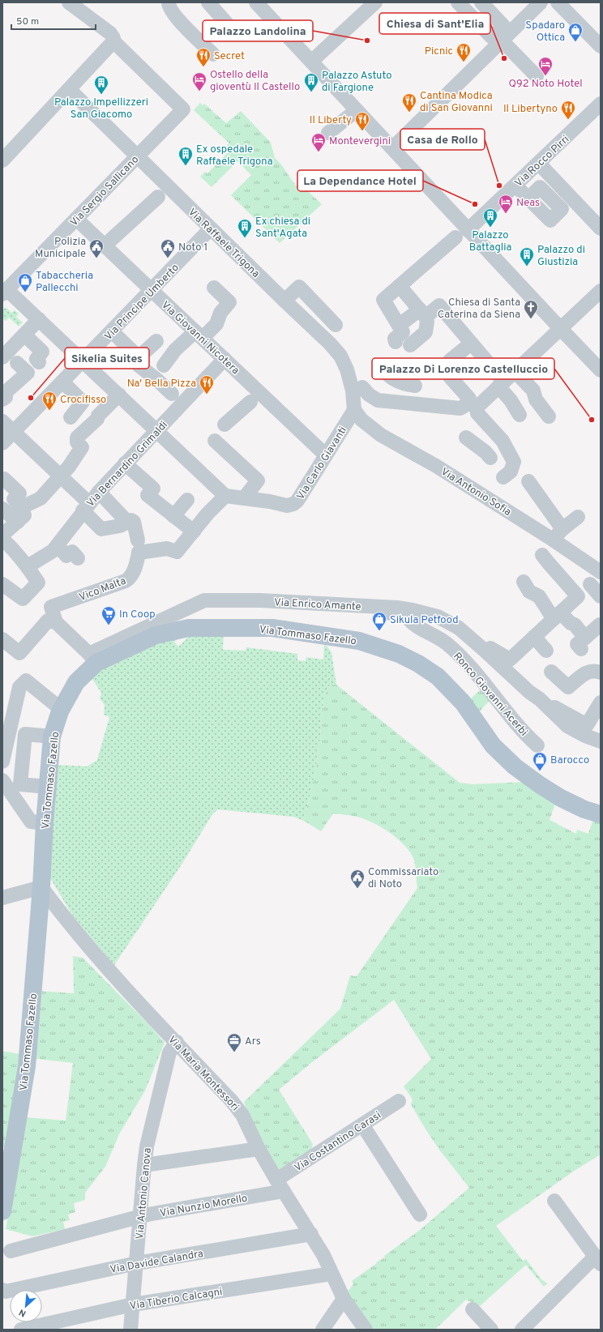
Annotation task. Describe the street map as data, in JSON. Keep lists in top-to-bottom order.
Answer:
{
  "streets": {
    "main road": ["Via Tommaso Fazello"],
    "street": [
      "Via Rocco Pirri",
      "Via Sergio Sallicano",
      "Via Raffaele Trigona",
      "Via Principe Umberto",
      "Via Giovanni Nicotera",
      "Via Carlo Giavanti",
      "Via Bernardino Grimaldi",
      "Via Antonio Sofia",
      "Vico Malta",
      "Via Enrico Amante",
      "Ronco Giovanni Acerbi",
      "Via Maria Montessori",
      "Via Costantino Carasi",
      "Via Antonio Canova",
      "Via Nunzio Morello",
      "Via Davide Calandra",
      "Via Tiberio Calcagni"
    ]
  },
  "crossings": [
    ["Via Sergio Sallicano", "Via Raffaele Trigona"],
    ["Via Sergio Sallicano", "Via Giovanni Nicotera"],
    ["Via Raffaele Trigona", "Via Principe Umberto"],
    ["Via Raffaele Trigona", "Via Carlo Giavanti"],
    ["Via Raffaele Trigona", "Via Antonio Sofia"],
    ["Via Principe Umberto", "Via Giovanni Nicotera"],
    ["Via Giovanni Nicotera", "Via Carlo Giavanti"],
    ["Via Giovanni Nicotera", "Via Bernardino Grimaldi"],
    ["Via Carlo Giavanti", "Via Antonio Sofia"],
    ["Via Enrico Amante", "Via Tommaso Fazello"],
    ["Via Enrico Amante", "Ronco Giovanni Acerbi"],
    ["Via Tommaso Fazello", "Via Maria Montessori"],
    ["Via Maria Montessori", "Via Costantino Carasi"],
    ["Via Maria Montessori", "Via Antonio Canova"],
    ["Via Maria Montessori", "Via Nunzio Morello"],
    ["Via Maria Montessori", "Via Davide Calandra"],
    ["Via Maria Montessori", "Via Tiberio Calcagni"],
    ["Via Costantino Carasi", "Via Nunzio Morello"],
    ["Via Antonio Canova", "Via Nunzio Morello"],
    ["Via Antonio Canova", "Via Davide Calandra"],
    ["Via Antonio Canova", "Via Tiberio Calcagni"]
  ],
  "places": {
    "other": [
      "Palazzo Landolina",
      "Chiesa di Sant'Elia",
      "Casa de Rollo",
      "La Dependance Hotel",
      "Sikelia Suites",
      "Palazzo Di Lorenzo Castelluccio"
    ],
    "shop": [
      "Spadaro Ottica",
      "Tabaccheria Pallecchi",
      "Sikula Petfood",
      "Barocco"
    ],
    "restaurant": [
      "Picnic",
      "Secret",
      "Cantina Modica di San Giovanni",
      "Il Libertyno",
      "Il Liberty",
      "Na' Bella Pizza",
      "Crocifisso"
    ],
    "hotel": [
      "Q92 Noto Hotel",
      "Ostello della gioventù Il Castello",
      "Montevergini",
      "Neas"
    ],
    "building": [
      "Palazzo Astuto di Fargione",
      "Palazzo Impellizzeri San Giacomo",
      "Ex ospedale Raffaele Trigona",
      "Palazzo Battaglia",
      "Ex chiesa di Sant'Agata",
      "Palazzo di Giustizia"
    ],
    "public building": ["Polizia Municipale", "Noto 1", "Commissariato di Noto"],
    "church": ["Chiesa di Santa Caterina da Siena"],
    "supermarket": ["In Coop"],
    "office": ["Ars"]
  },
  "scale_bar": "50 m",
  "north": "bottom left"
}
